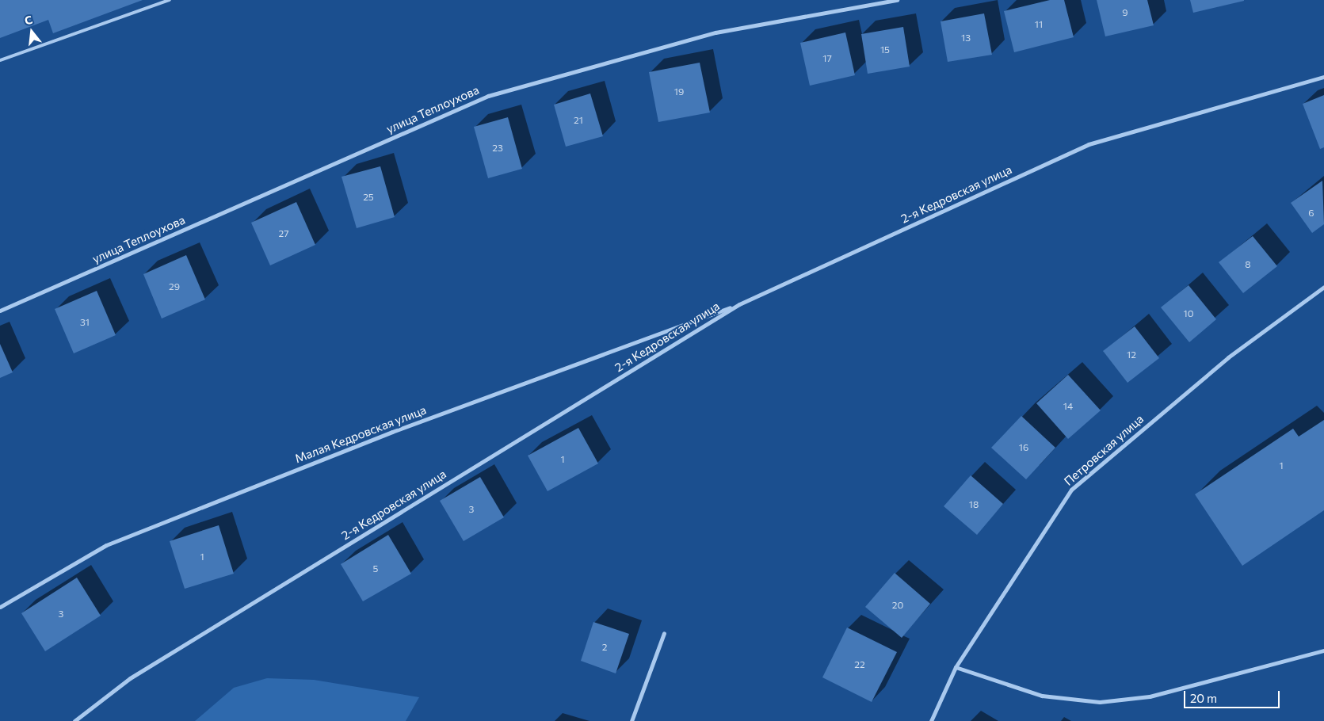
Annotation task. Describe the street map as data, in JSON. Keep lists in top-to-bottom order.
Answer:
{
  "streets": {
    "street": [
      "улица Теплоухова",
      "2-я Кедровская улица",
      "Малая Кедровская улица",
      "Петровская улица"
    ]
  },
  "crossings": [
    ["2-я Кедровская улица", "Малая Кедровская улица"]
  ],
  "house_numbers": [
    "9",
    "11",
    "13",
    "15",
    "17",
    "19",
    "21",
    "23",
    "25",
    "6",
    "27",
    "8",
    "29",
    "10",
    "31",
    "12",
    "14",
    "16",
    "1",
    "1",
    "18",
    "3",
    "1",
    "5",
    "20",
    "3",
    "2",
    "22"
  ],
  "scale_bar": "20 m",
  "north": "top"
}
